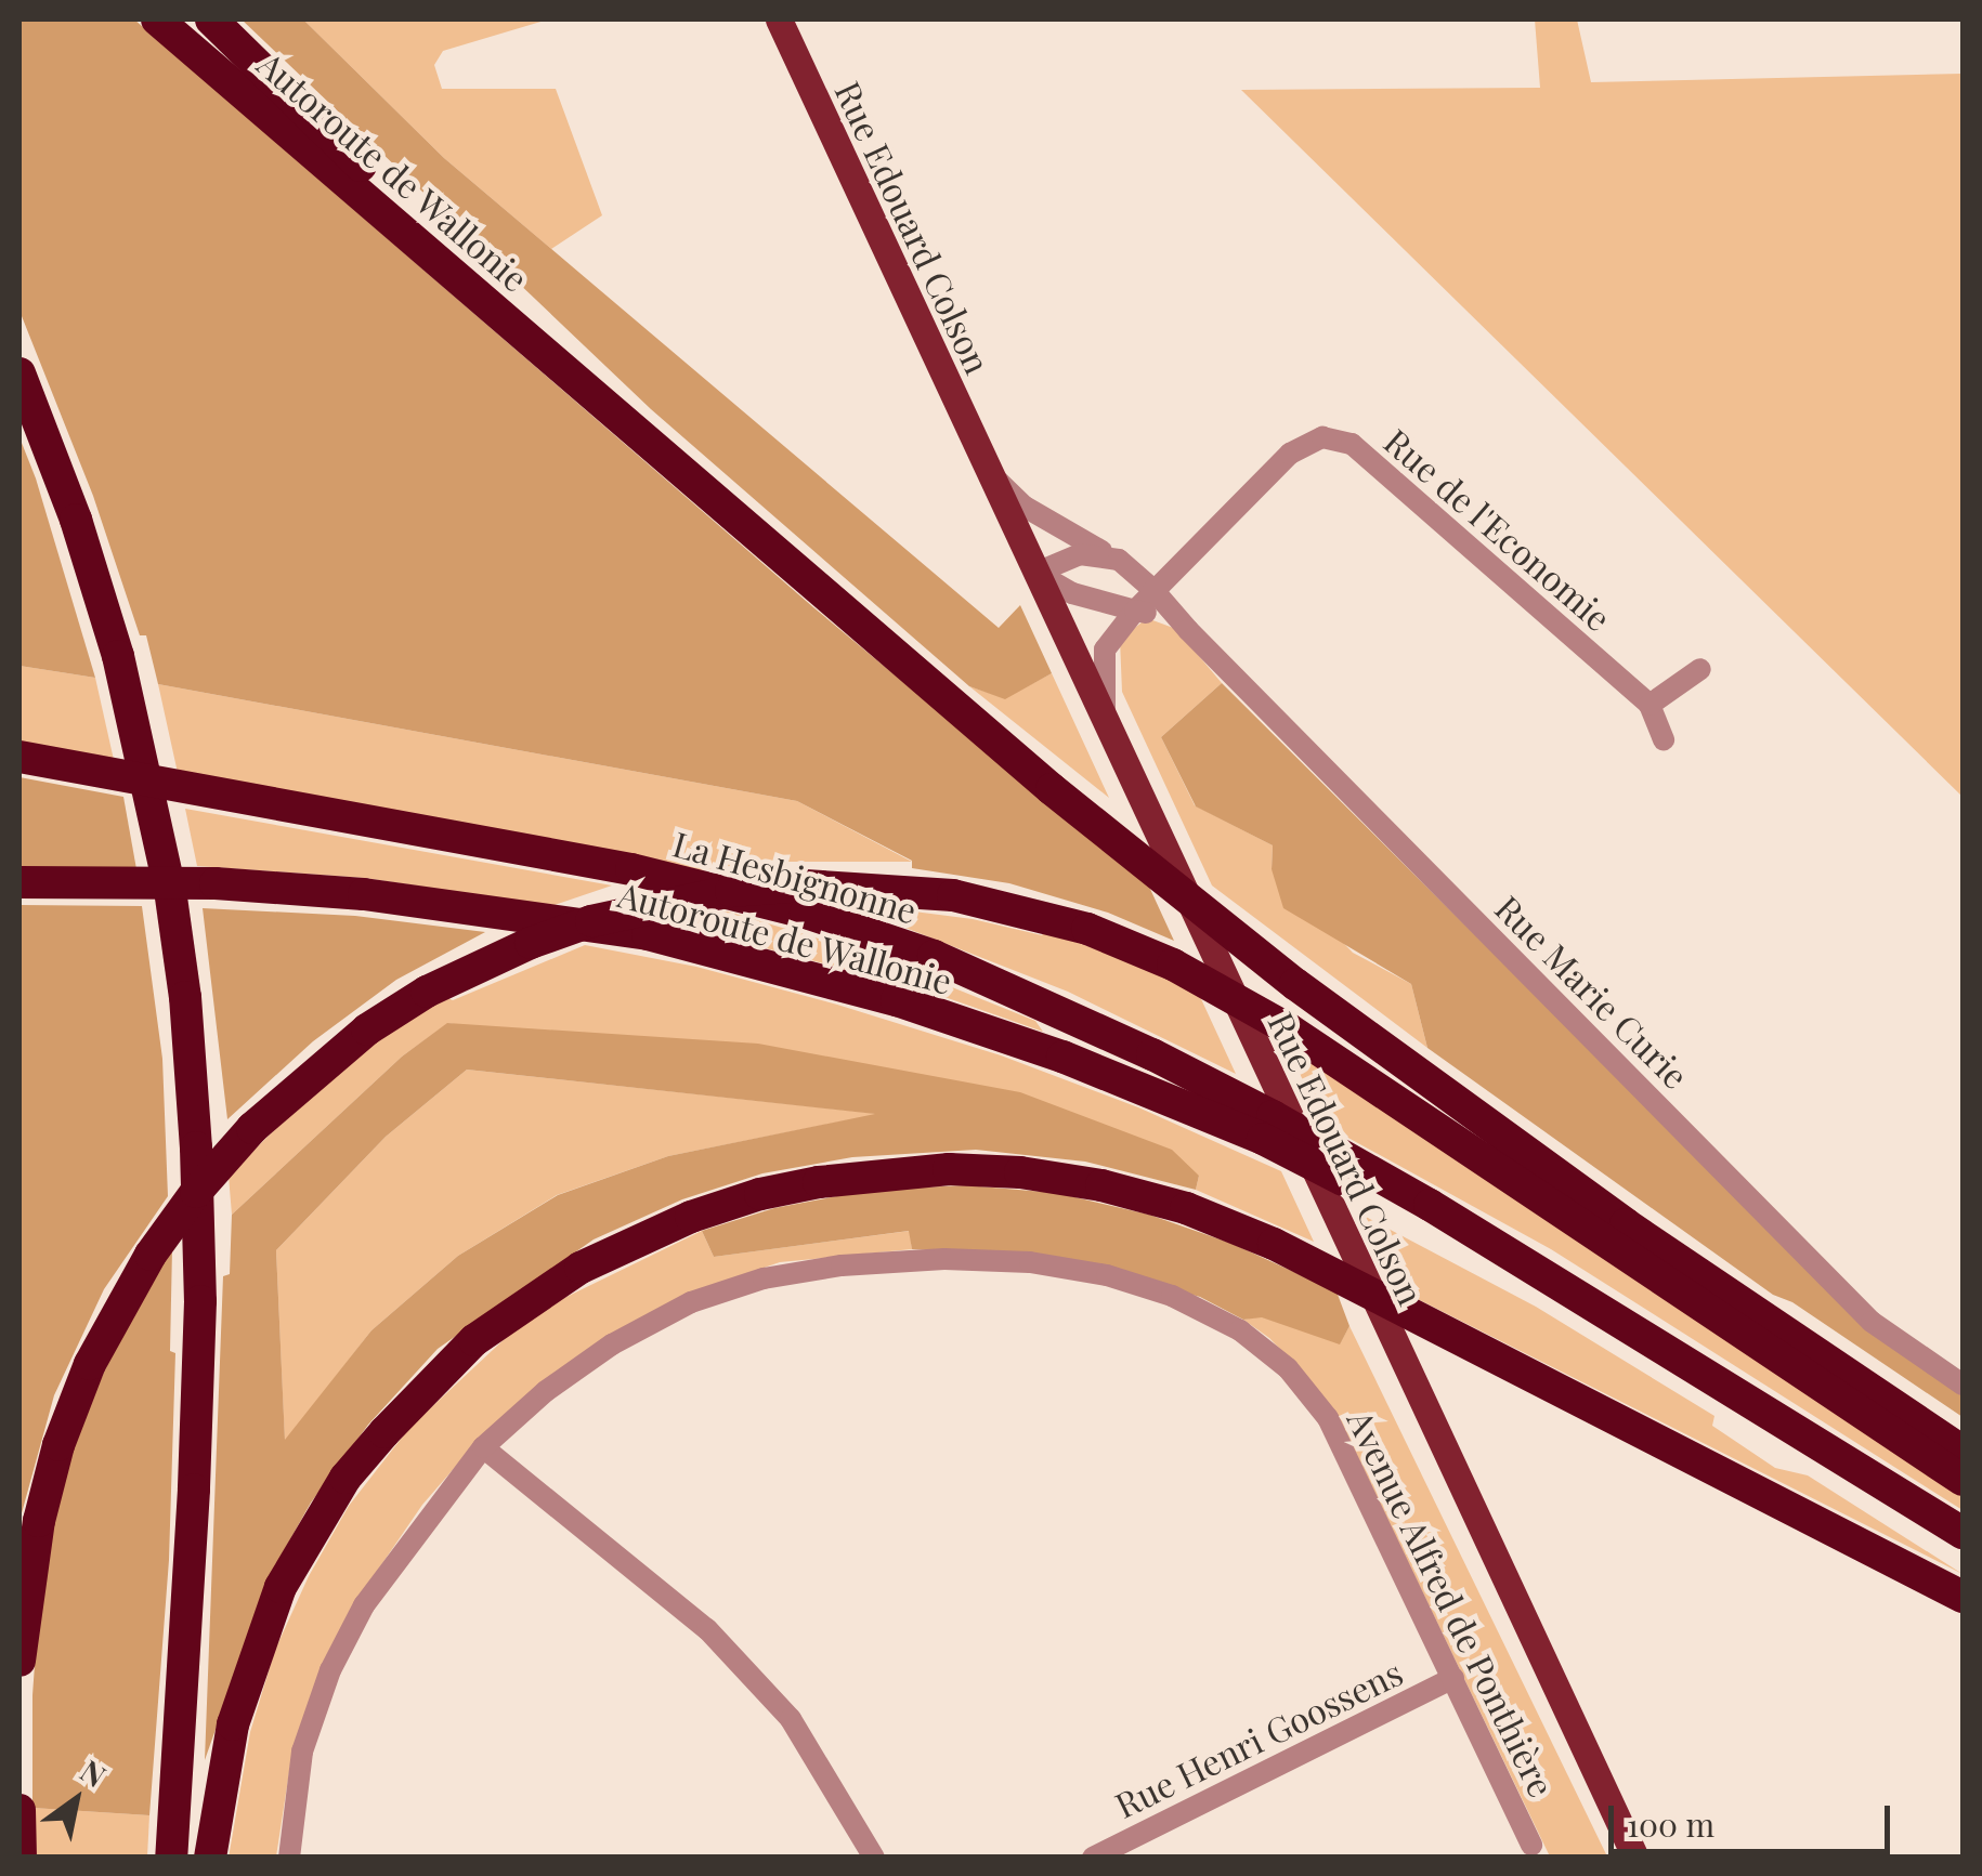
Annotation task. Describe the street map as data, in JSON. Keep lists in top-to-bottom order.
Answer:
{
  "streets": {
    "highway": ["Autoroute de Wallonie", "La Hesbignonne"],
    "main road": ["Rue Edouard Colson"],
    "street": [
      "Rue de l'Economie",
      "Rue Marie Curie",
      "Avenue Alfred de Ponthière",
      "Rue Henri Goossens"
    ]
  },
  "crossings": [
    ["Autoroute de Wallonie", "La Hesbignonne"],
    ["Rue Edouard Colson", "Rue de l'Economie"],
    ["Rue Edouard Colson", "Rue Marie Curie"],
    ["Rue de l'Economie", "Rue Marie Curie"],
    ["Avenue Alfred de Ponthière", "Rue Henri Goossens"]
  ],
  "scale_bar": "100 m",
  "north": "top right"
}
